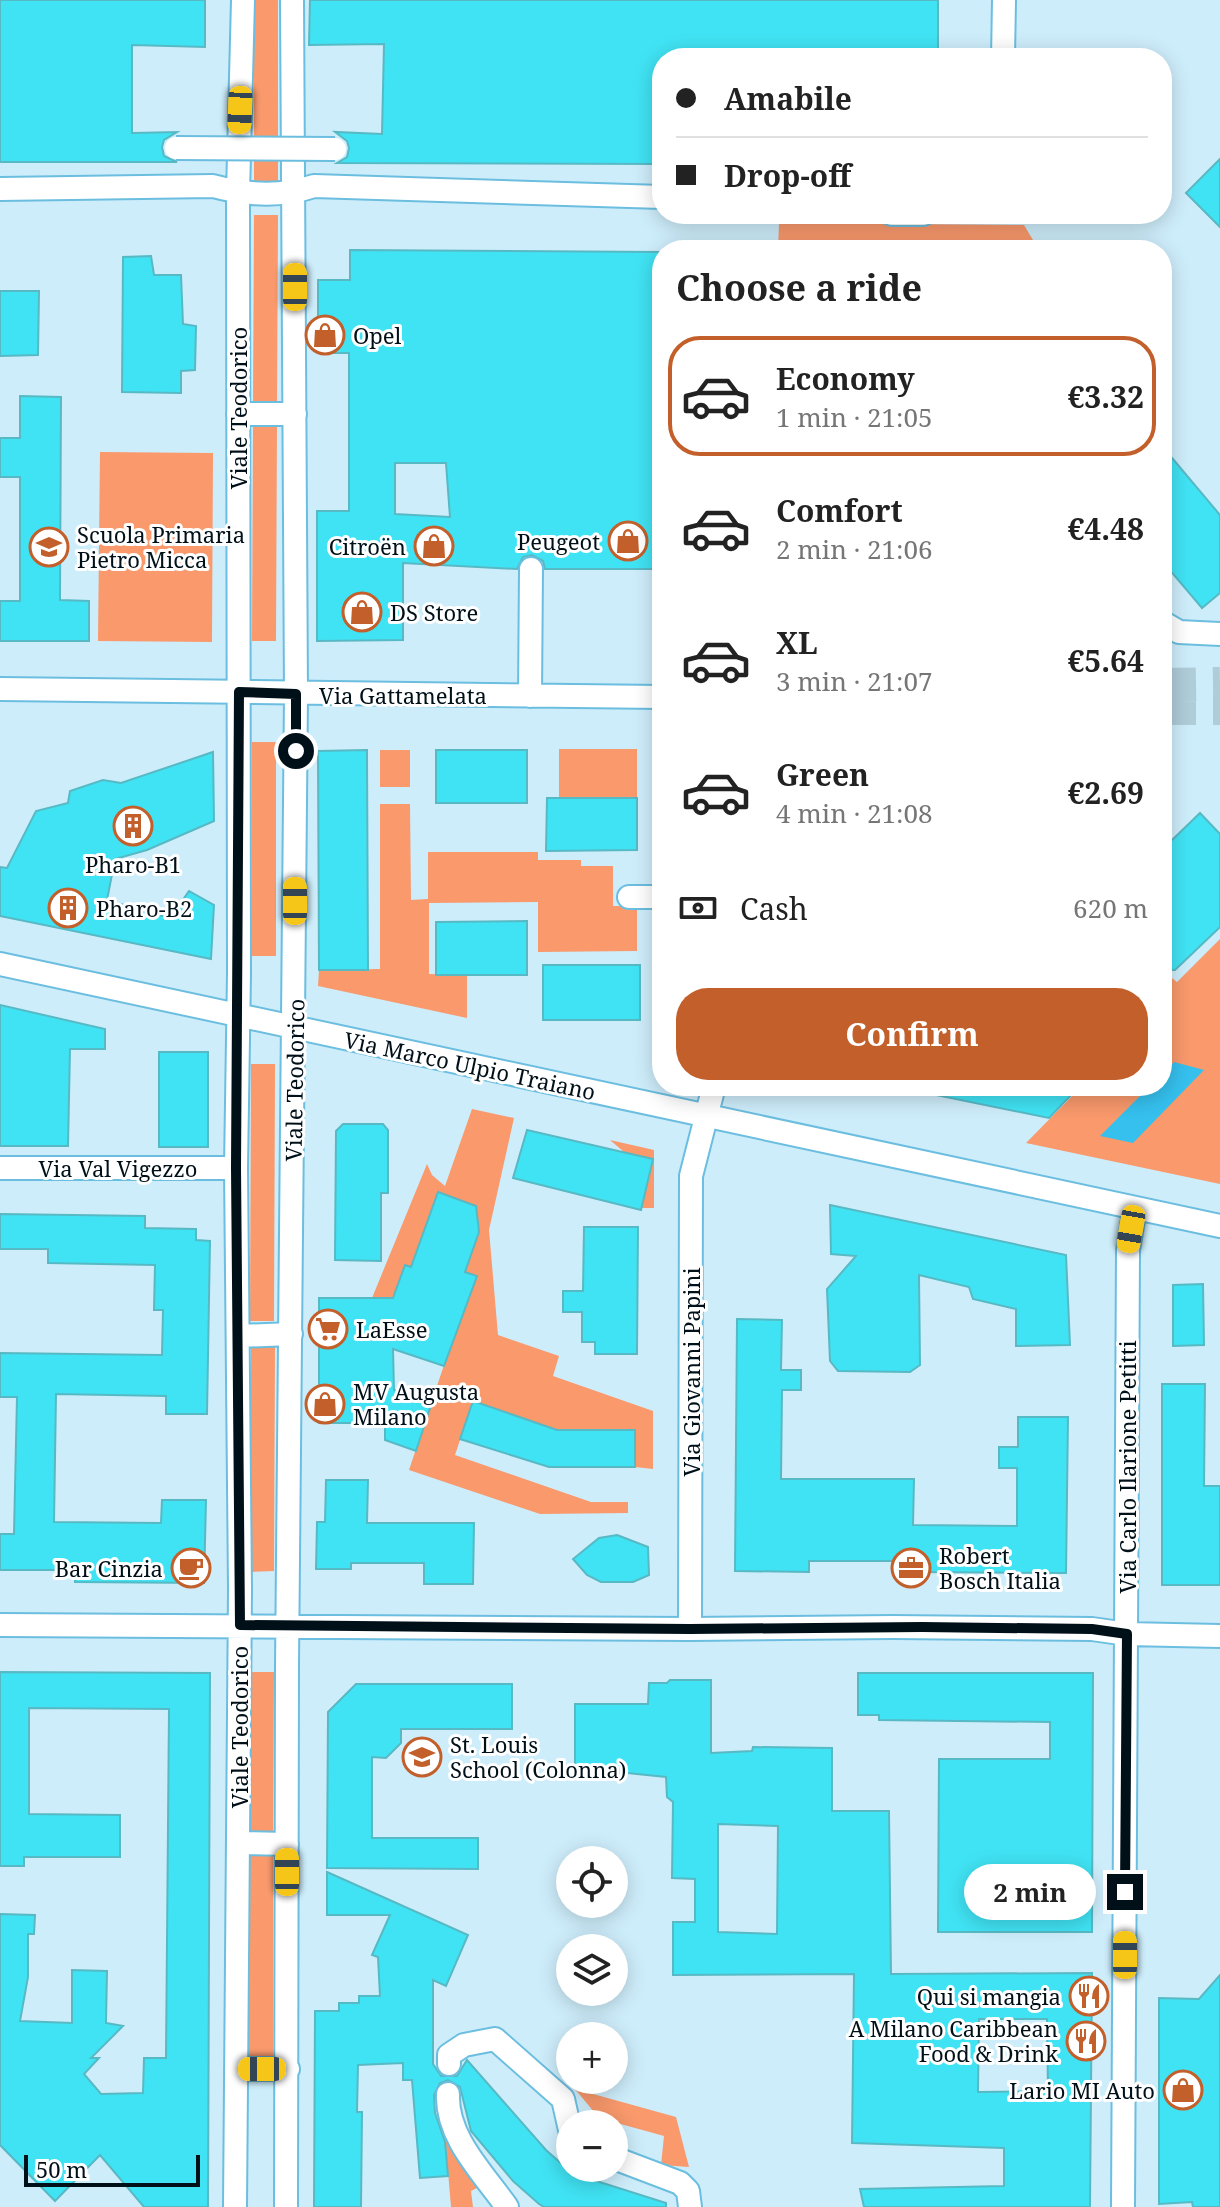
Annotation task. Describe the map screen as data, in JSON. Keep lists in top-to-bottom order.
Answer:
{
  "streets": {
    "street": [
      "Viale Teodorico",
      "Via Gattamelata",
      "Via Marco Ulpio Traiano",
      "Via Val Vigezzo",
      "Via Giovanni Papini",
      "Via Carlo Ilarione Petitti"
    ]
  },
  "crossings": [
    ["Viale Teodorico", "Via Gattamelata"],
    ["Viale Teodorico", "Via Marco Ulpio Traiano"],
    ["Viale Teodorico", "Via Val Vigezzo"],
    ["Via Marco Ulpio Traiano", "Via Giovanni Papini"],
    ["Via Marco Ulpio Traiano", "Via Carlo Ilarione Petitti"]
  ],
  "places": {
    "shop": [
      "Opel",
      "Peugeot",
      "Citroën",
      "DS Store",
      "MV Augusta Milano",
      "Lario MI Auto"
    ],
    "school or university": ["Scuola Primaria Pietro Micca", "St. Louis School (Colonna)"],
    "building": ["Pharo-B1", "Pharo-B2"],
    "supermarket": ["LaEsse"],
    "cafe": ["Bar Cinzia"],
    "office": ["Robert Bosch Italia"],
    "restaurant": ["Qui si mangia", "A Milano Caribbean Food & Drink"]
  },
  "scale_bar": "50 m",
  "page": {
    "banner": ["Amabile", "Drop-off"],
    "heading": "Choose a ride",
    "list": [
      {
        "name": "Economy",
        "note": "1 min · 21:05",
        "value": "€3.32"
      },
      {
        "name": "Comfort",
        "note": "2 min · 21:06",
        "value": "€4.48"
      },
      {
        "name": "XL",
        "note": "3 min · 21:07",
        "value": "€5.64"
      },
      {
        "name": "Green",
        "note": "4 min · 21:08",
        "value": "€2.69"
      }
    ],
    "pay": ["Cash", "620 m"],
    "buttons": "Confirm",
    "map_buttons": ["+", "−"],
    "bubble": "2 min",
    "scale": "50 m"
  }
}
